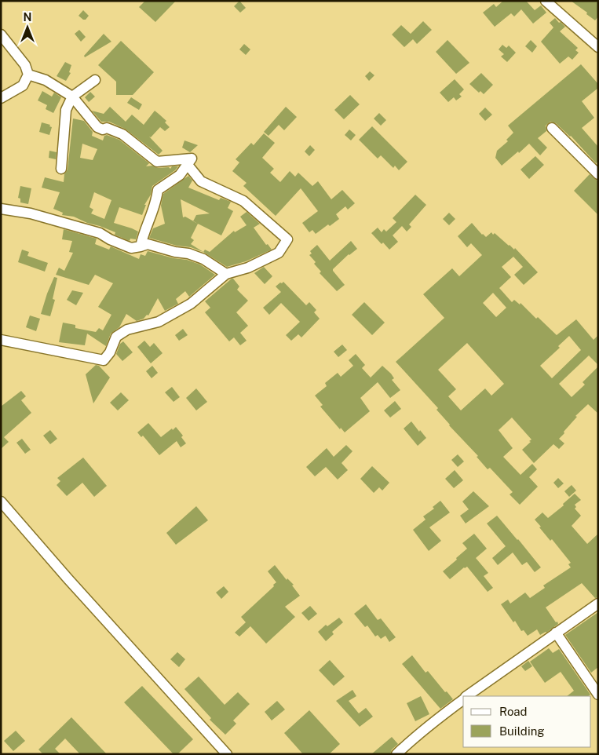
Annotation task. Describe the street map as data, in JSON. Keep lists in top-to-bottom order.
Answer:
{
  "legend": ["Road", "Building"],
  "north": "top"
}
